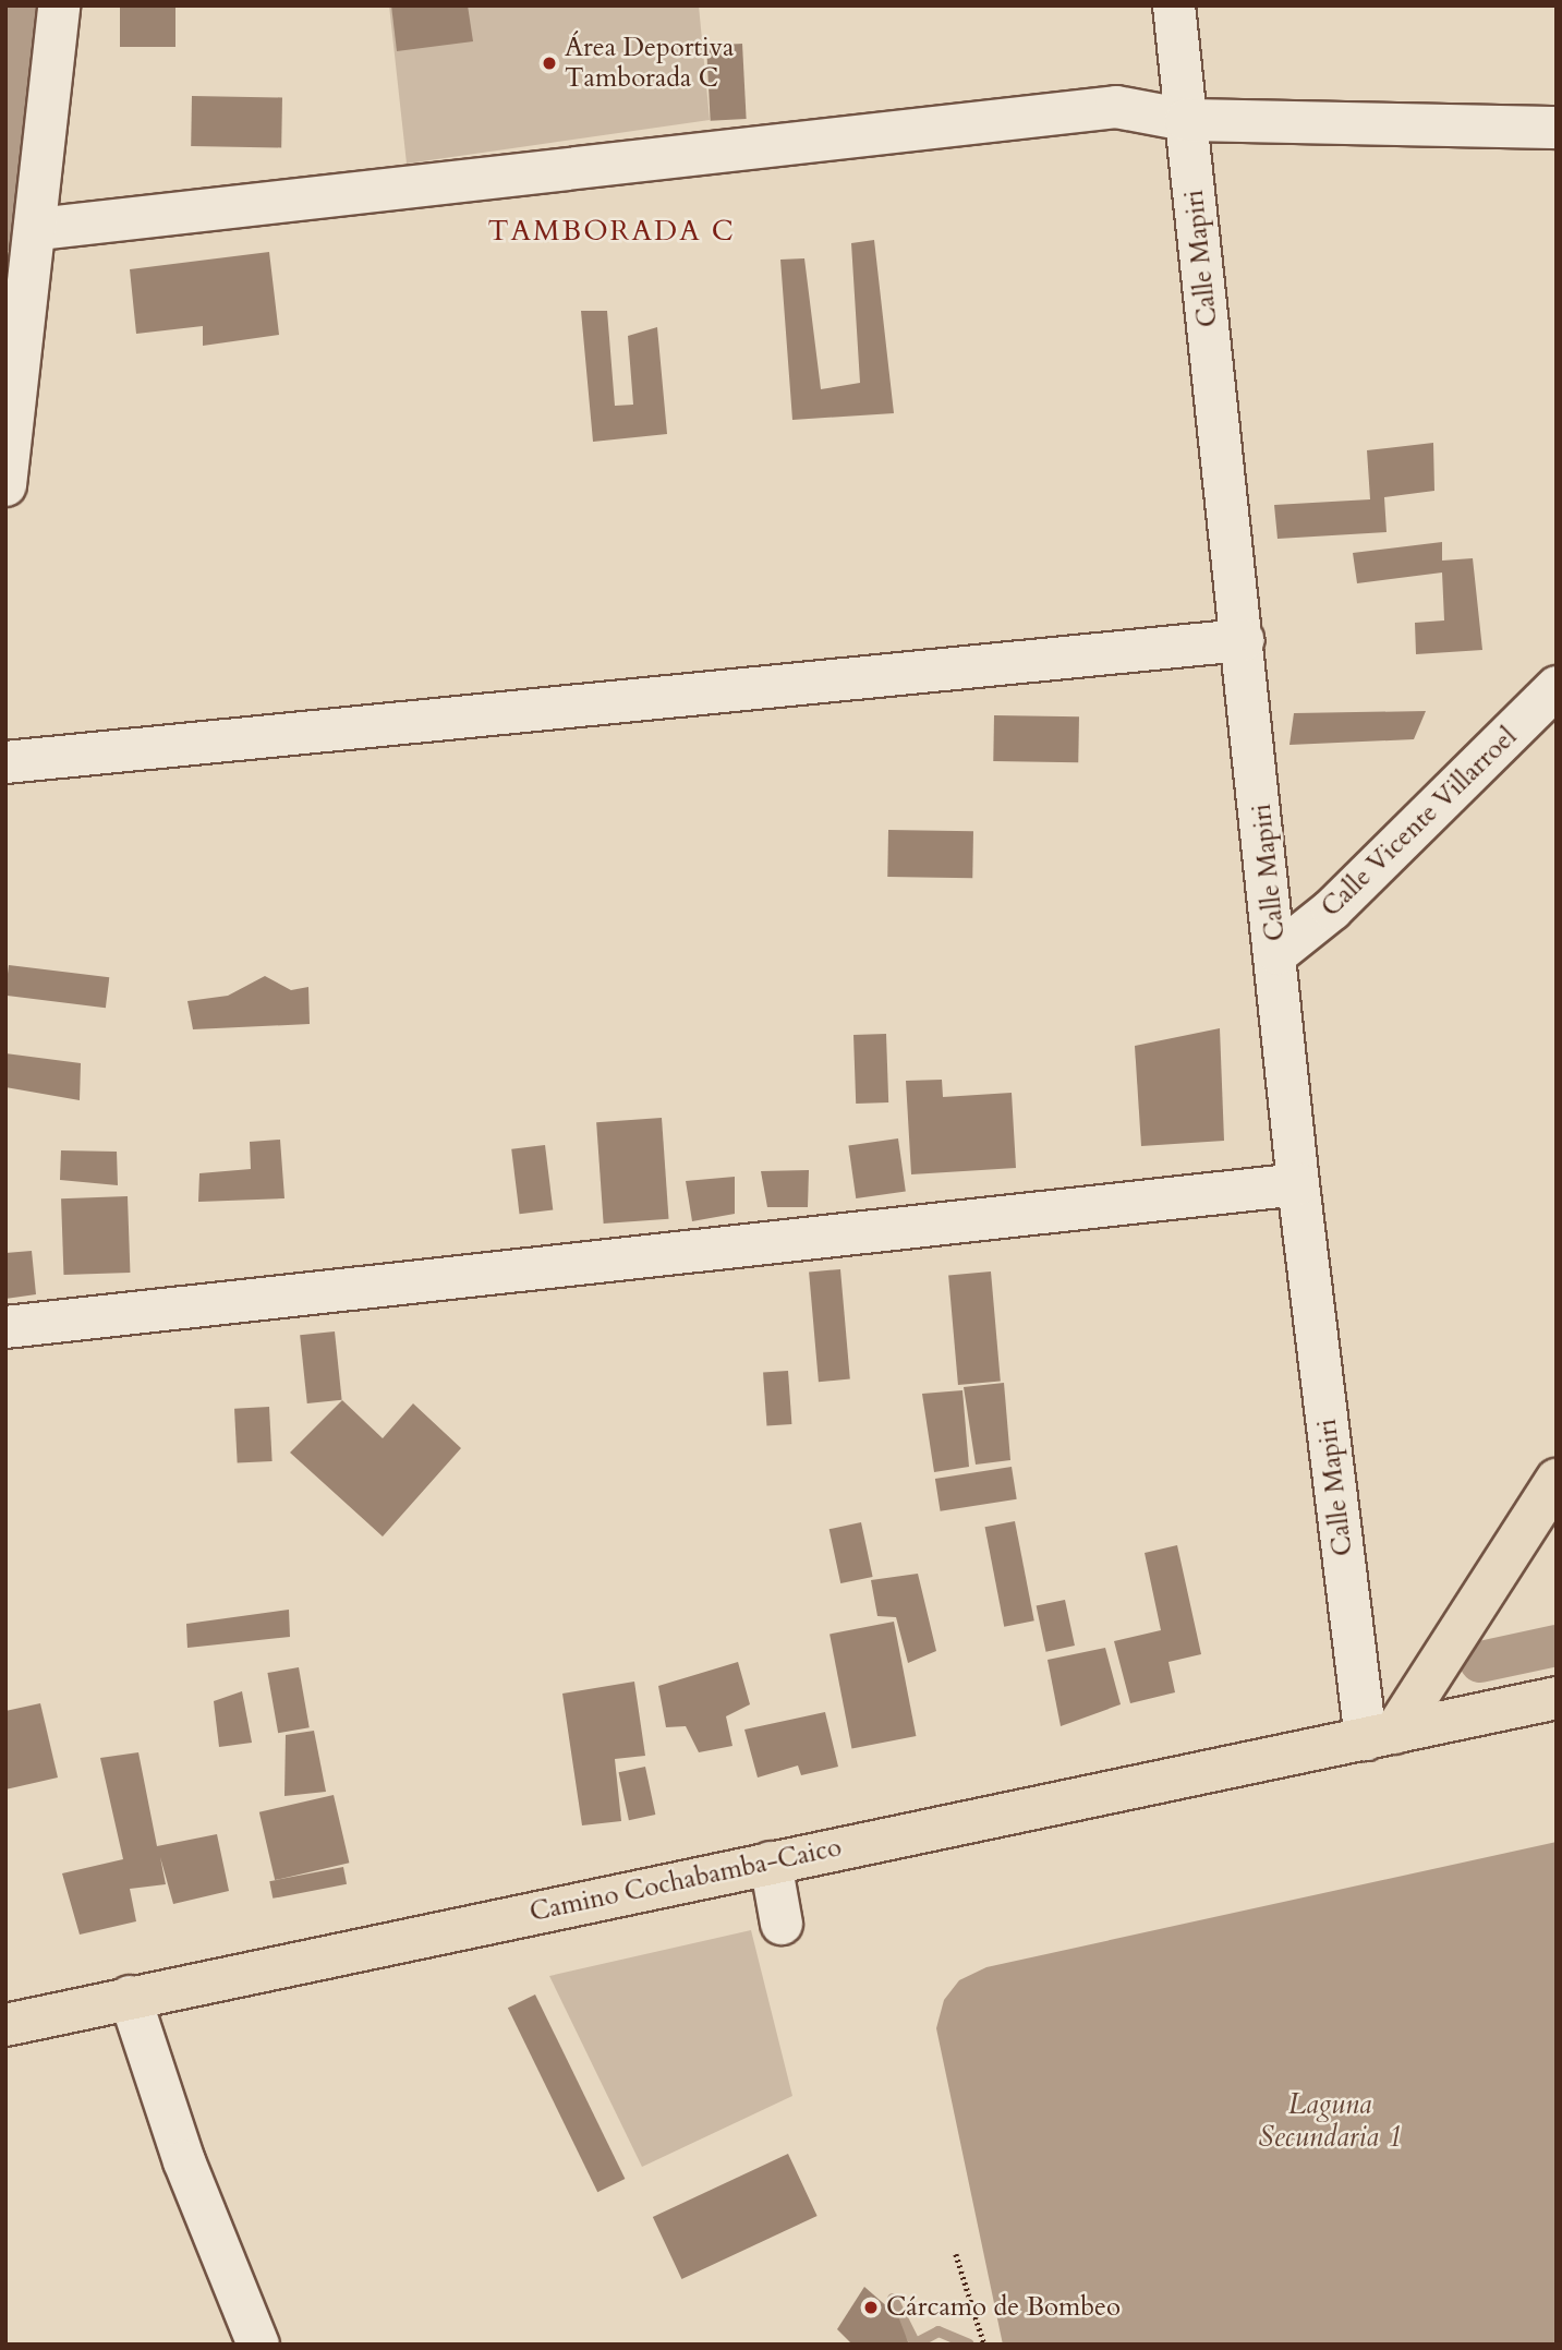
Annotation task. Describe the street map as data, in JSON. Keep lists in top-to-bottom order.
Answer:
{
  "streets": {
    "main road": ["Camino Cochabamba-Caico"],
    "street": ["Calle Mapiri", "Calle Vicente Villarroel"]
  },
  "crossings": [
    ["Calle Mapiri", "Calle Vicente Villarroel"],
    ["Calle Mapiri", "Camino Cochabamba-Caico"]
  ],
  "districts": ["TAMBORADA C"],
  "water": ["Laguna Secundaria 1"],
  "places": ["Área Deportiva Tamborada C", "Cárcamo de Bombeo"]
}
